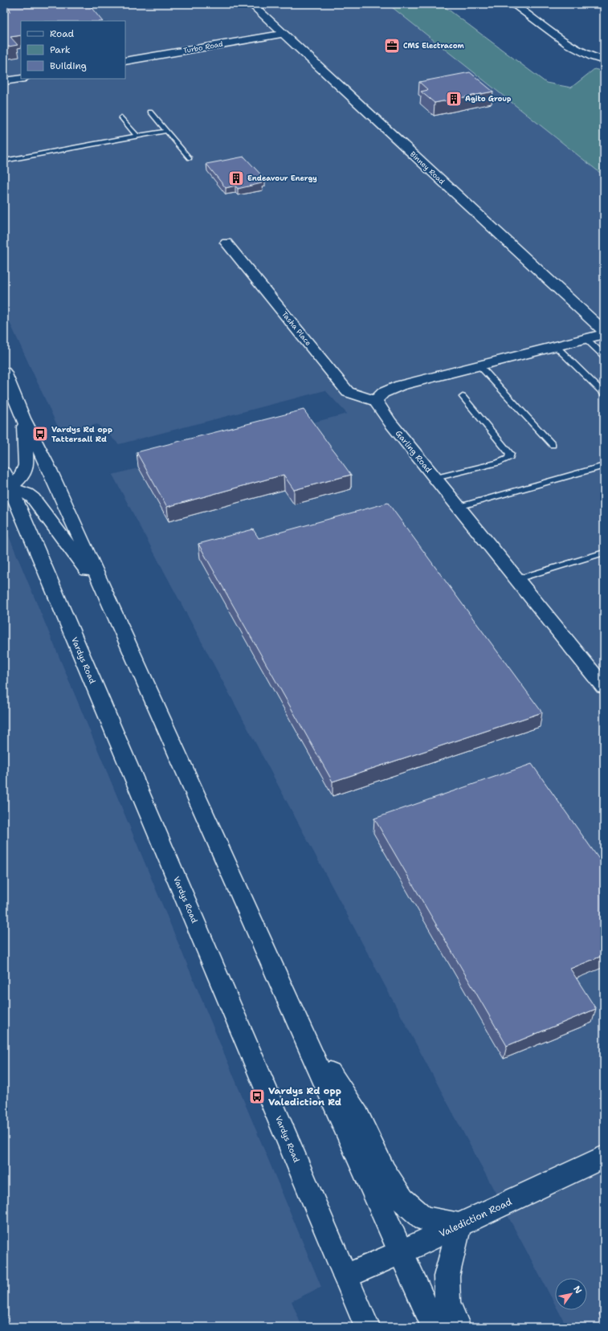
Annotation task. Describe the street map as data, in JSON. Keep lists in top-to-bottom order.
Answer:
{
  "streets": {
    "street": [
      "Turbo Road",
      "Binney Road",
      "Tasha Place",
      "Garling Road",
      "Vardys Road",
      "Valediction Road"
    ]
  },
  "crossings": [
    ["Turbo Road", "Binney Road"],
    ["Tasha Place", "Garling Road"],
    ["Vardys Road", "Valediction Road"]
  ],
  "places": {
    "office": ["CMS Electracom"],
    "building": ["Agito Group", "Endeavour Energy"],
    "bus stop": ["Vardys Rd opp Tattersall Rd", "Vardys Rd opp Valediction Rd"]
  },
  "legend": ["Road", "Park", "Building"],
  "north": "top right"
}
